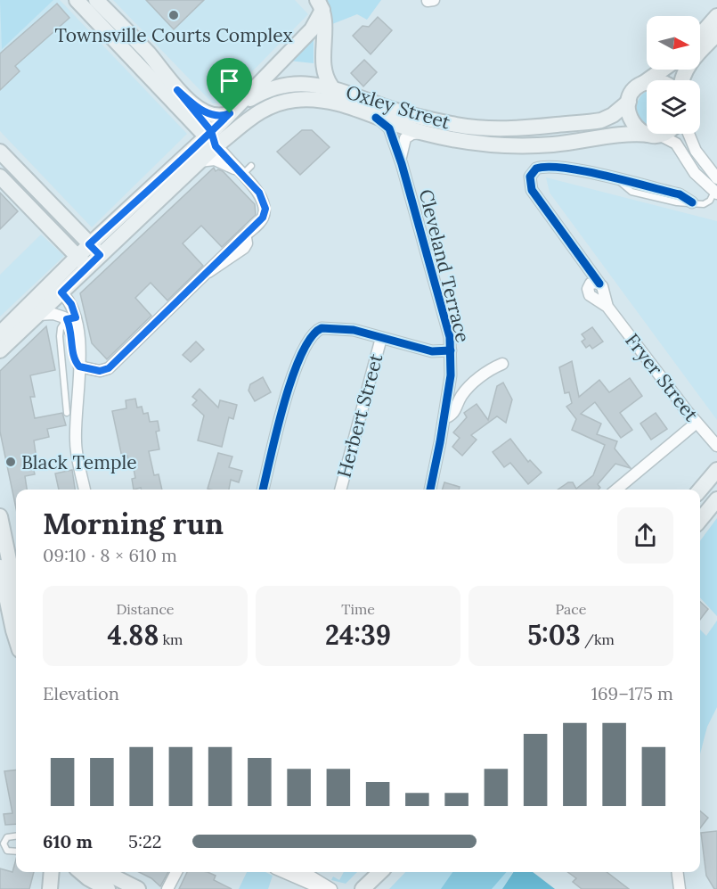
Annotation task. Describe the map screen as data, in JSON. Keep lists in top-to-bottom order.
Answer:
{
  "streets": {
    "main road": ["Oxley Street"],
    "street": ["Cleveland Terrace", "Fryer Street", "Herbert Street"]
  },
  "crossings": [
    ["Oxley Street", "Cleveland Terrace"]
  ],
  "places": ["Townsville Courts Complex", "Black Temple"],
  "north": "right",
  "page": {
    "heading": ["Morning run", "09:10 · 8 × 610 m"],
    "stats": [
      ["Distance", "4.88 km"],
      ["Time", "24:39"],
      ["Pace", "5:03 /km"]
    ],
    "chart": ["Elevation", "169–175 m"],
    "list": [
      {
        "name": "610 m",
        "note": "5:22"
      }
    ]
  }
}
